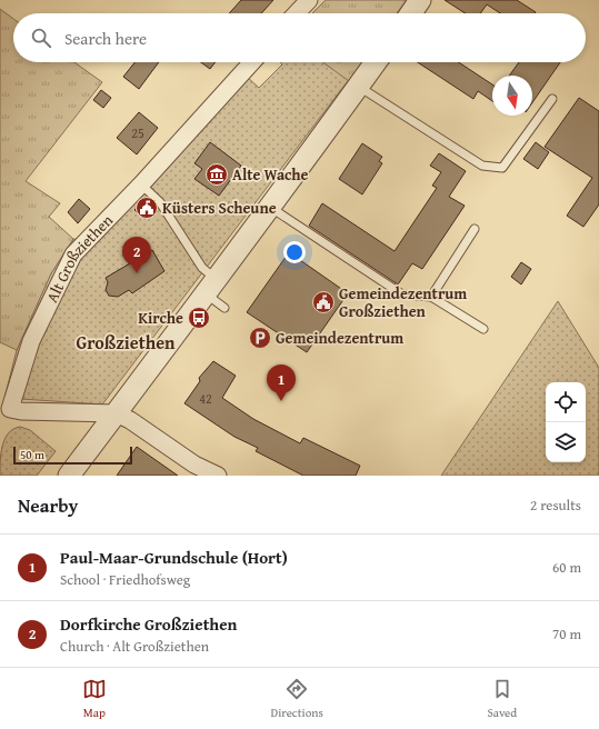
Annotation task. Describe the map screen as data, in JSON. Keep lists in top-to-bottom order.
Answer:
{
  "streets": {
    "street": ["Alt Großziethen"]
  },
  "districts": ["Großziethen"],
  "places": {
    "museum": ["Alte Wache"],
    "public building": ["Küsters Scheune", "Gemeindezentrum Großziethen"],
    "bus stop": ["Kirche"],
    "parking": ["Gemeindezentrum"]
  },
  "house_numbers": ["25", "42"],
  "scale_bar": "50 m",
  "north": "bottom",
  "page": {
    "search": "Search here",
    "pins": ["2", "1"],
    "scale": "50 m",
    "heading": ["Nearby", "2 results"],
    "list": [
      {
        "mark": "1",
        "name": "Paul-Maar-Grundschule (Hort)",
        "note": "School · Friedhofsweg",
        "value": "60 m"
      },
      {
        "mark": "2",
        "name": "Dorfkirche Großziethen",
        "note": "Church · Alt Großziethen",
        "value": "70 m"
      }
    ],
    "nav": ["Map", "Directions", "Saved"]
  }
}
